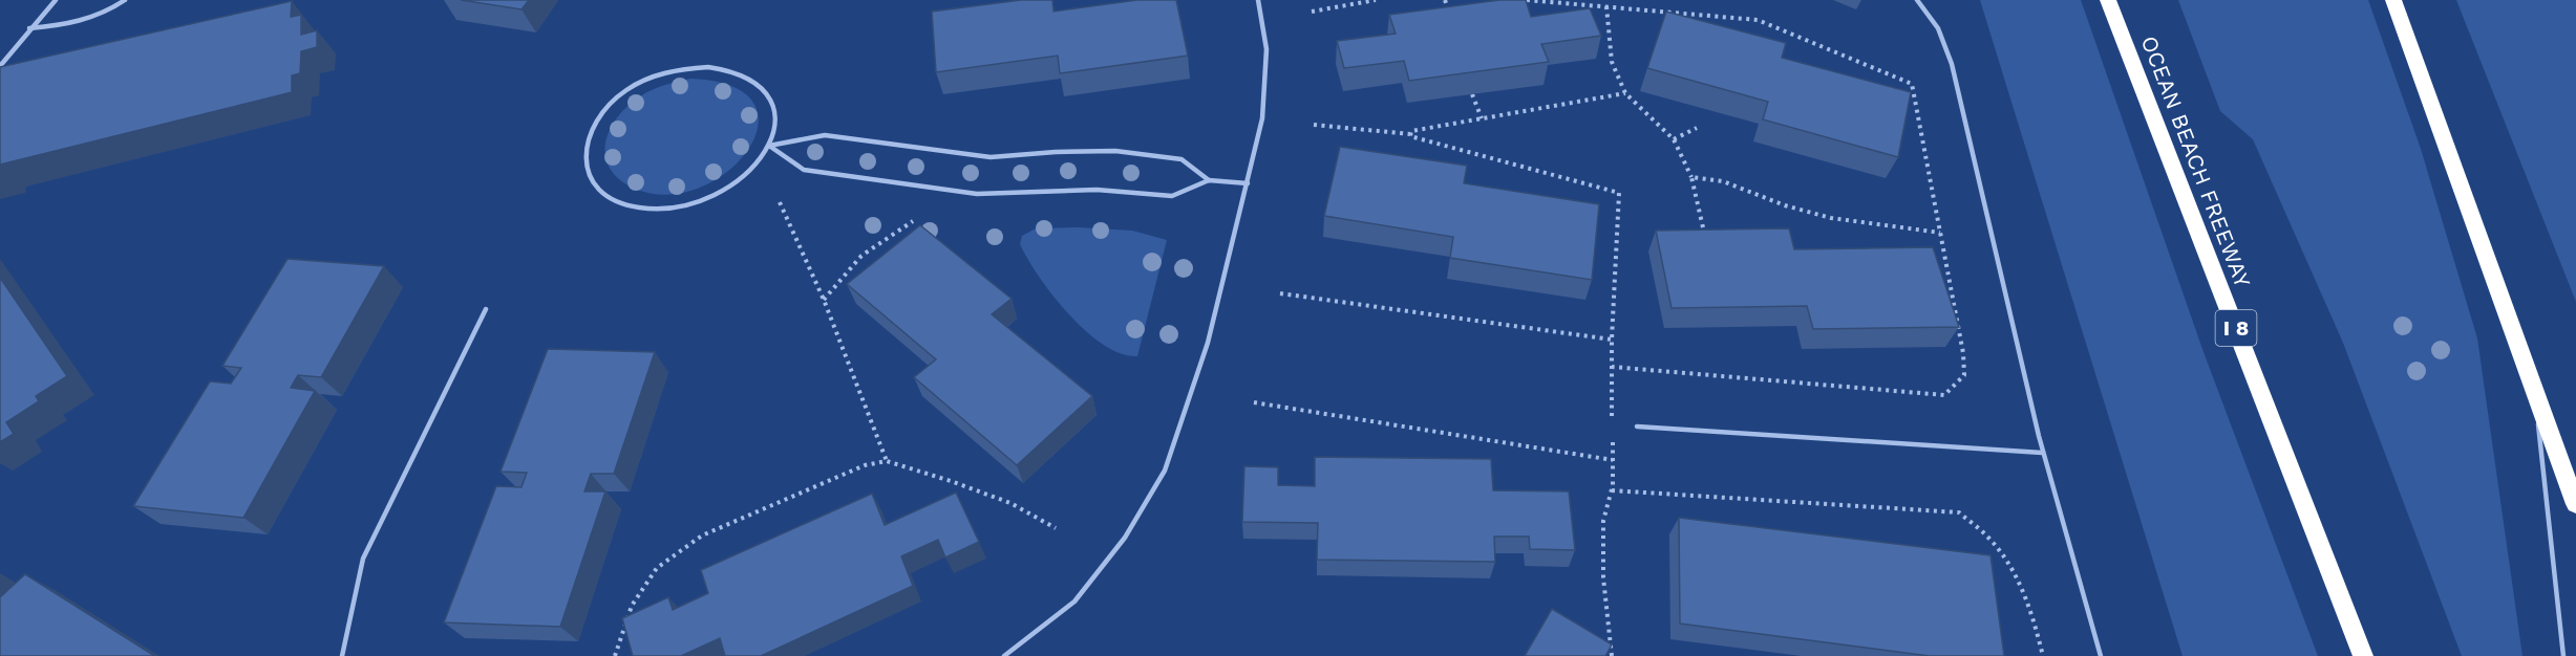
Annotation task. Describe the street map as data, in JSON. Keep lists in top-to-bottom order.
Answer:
{
  "streets": {
    "highway": ["OCEAN BEACH FREEWAY", "I 8"]
  }
}
